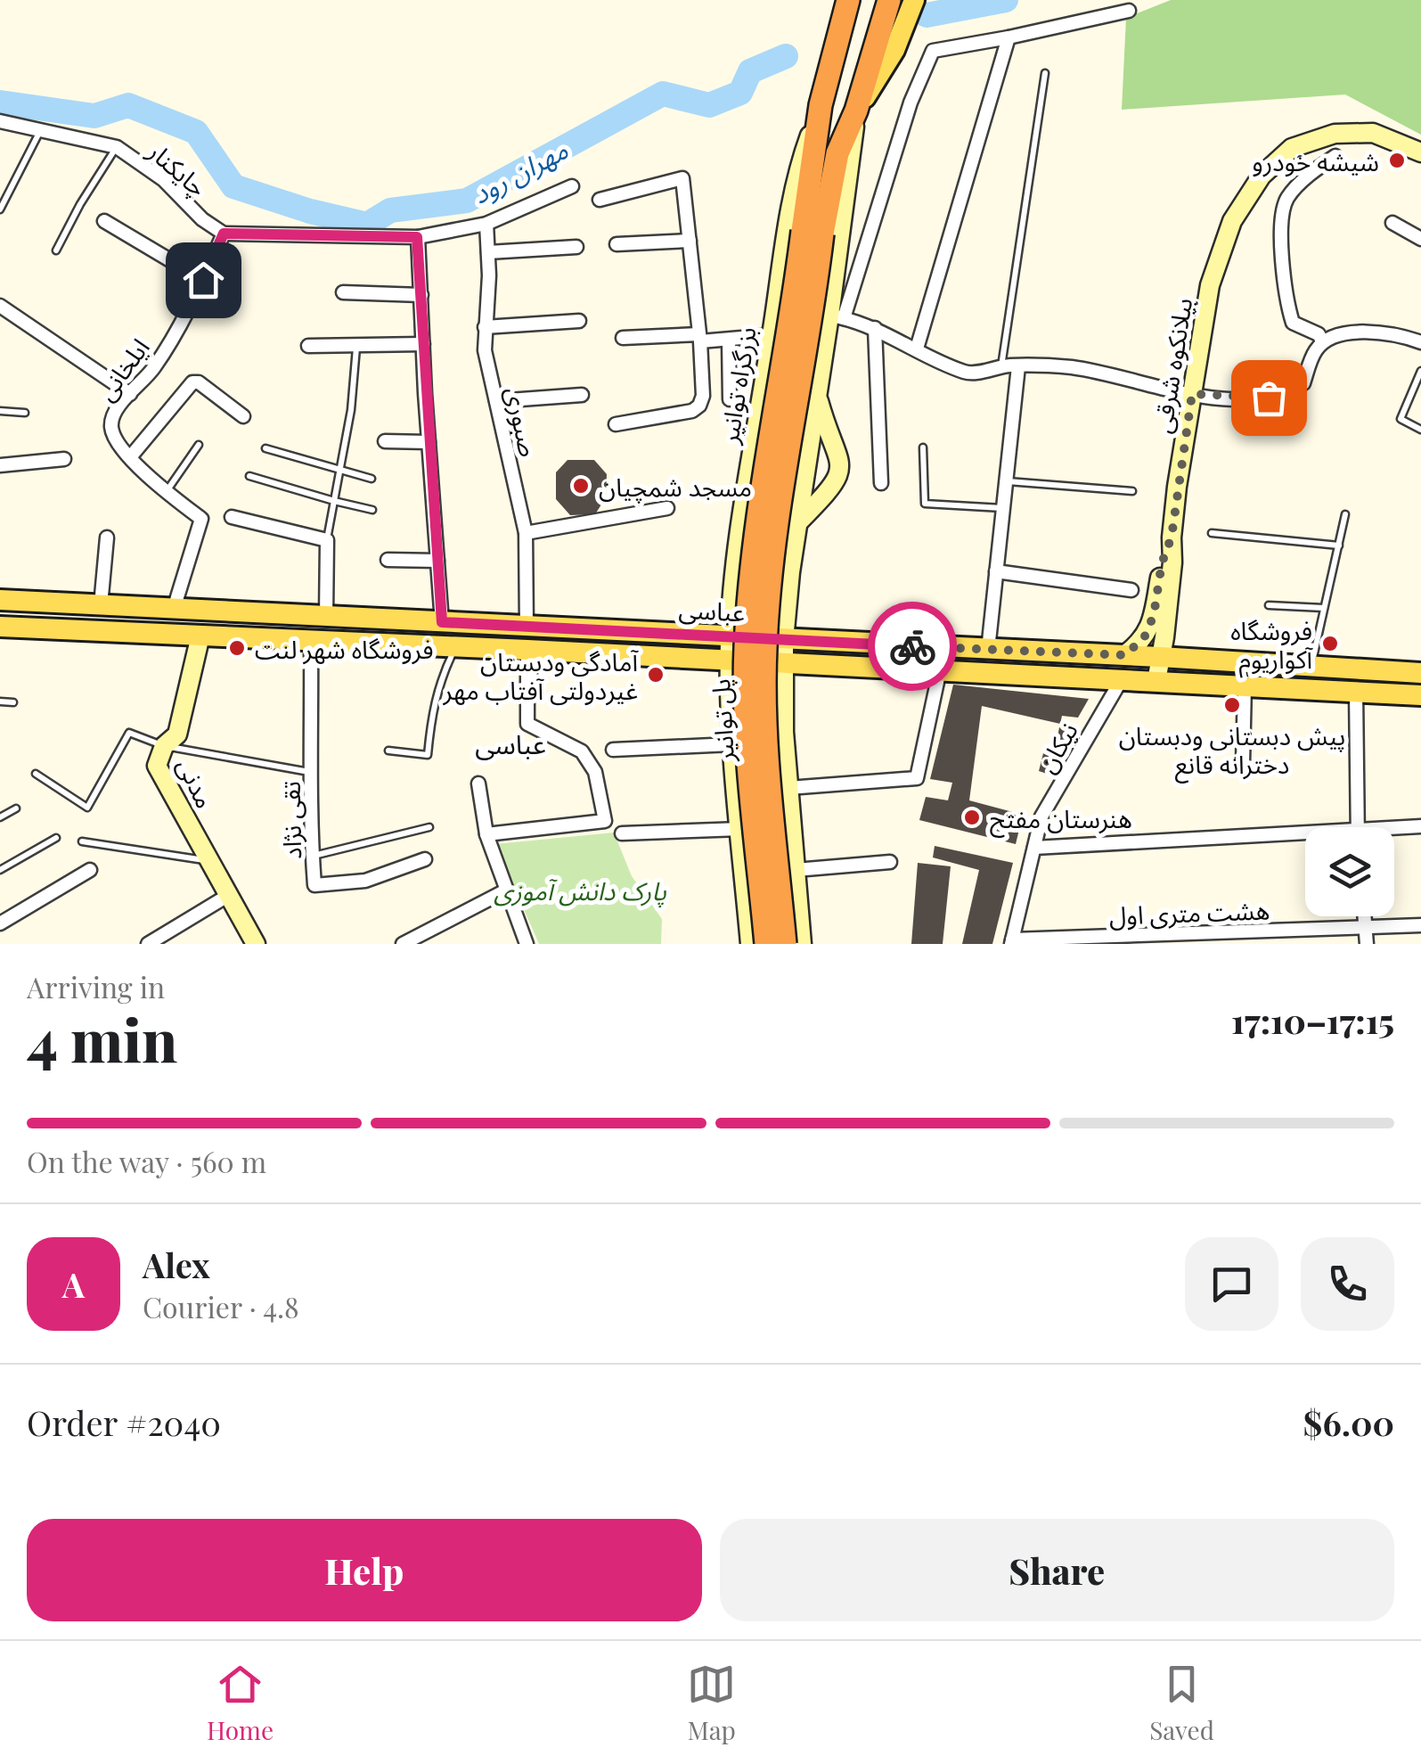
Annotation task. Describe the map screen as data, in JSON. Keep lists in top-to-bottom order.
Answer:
{
  "streets": {
    "highway": ["بزرگراه توانیر", "پل توانیر"],
    "main road": ["عباسى"],
    "street": [
      "چایکنار",
      "بیلانکوه شرقی",
      "ایلخانی",
      "صبوری",
      "نیکان",
      "مدنی",
      "تقی نژاد",
      "هشت متری اول"
    ]
  },
  "crossings": [
    ["چایکنار", "ایلخانی"],
    ["بیلانکوه شرقی", "عباسى"],
    ["ایلخانی", "عباسى"],
    ["بزرگراه توانیر", "عباسى"],
    ["بزرگراه توانیر", "پل توانیر"],
    ["صبوری", "عباسى"],
    ["عباسى", "نیکان"],
    ["عباسى", "مدنی"],
    ["عباسى", "تقی نژاد"],
    ["نیکان", "هشت متری اول"]
  ],
  "districts": ["عباسی"],
  "water": ["مهران رود"],
  "parks": ["پارک دانش آموزی"],
  "places": [
    "شیشه خودرو",
    "مسجد شمچیان",
    "فروشگاه آکواریوم",
    "فروشگاه شهر لنت",
    "آمادگی ودبستان غیردولتی آفتاب مهر",
    "پیش دبستانی ودبستان دخترانه قانع",
    "هنرستان مفتح"
  ],
  "page": {
    "heading": ["4 min", "Arriving in", "17:10–17:15"],
    "panel": [
      "Alex",
      "Courier · 4.8",
      "Order #2040",
      "$6.00"
    ],
    "bar": "On the way · 560 m",
    "round": "A",
    "buttons": ["Help", "Share"],
    "tabs": ["Home", "Map", "Saved"]
  }
}
